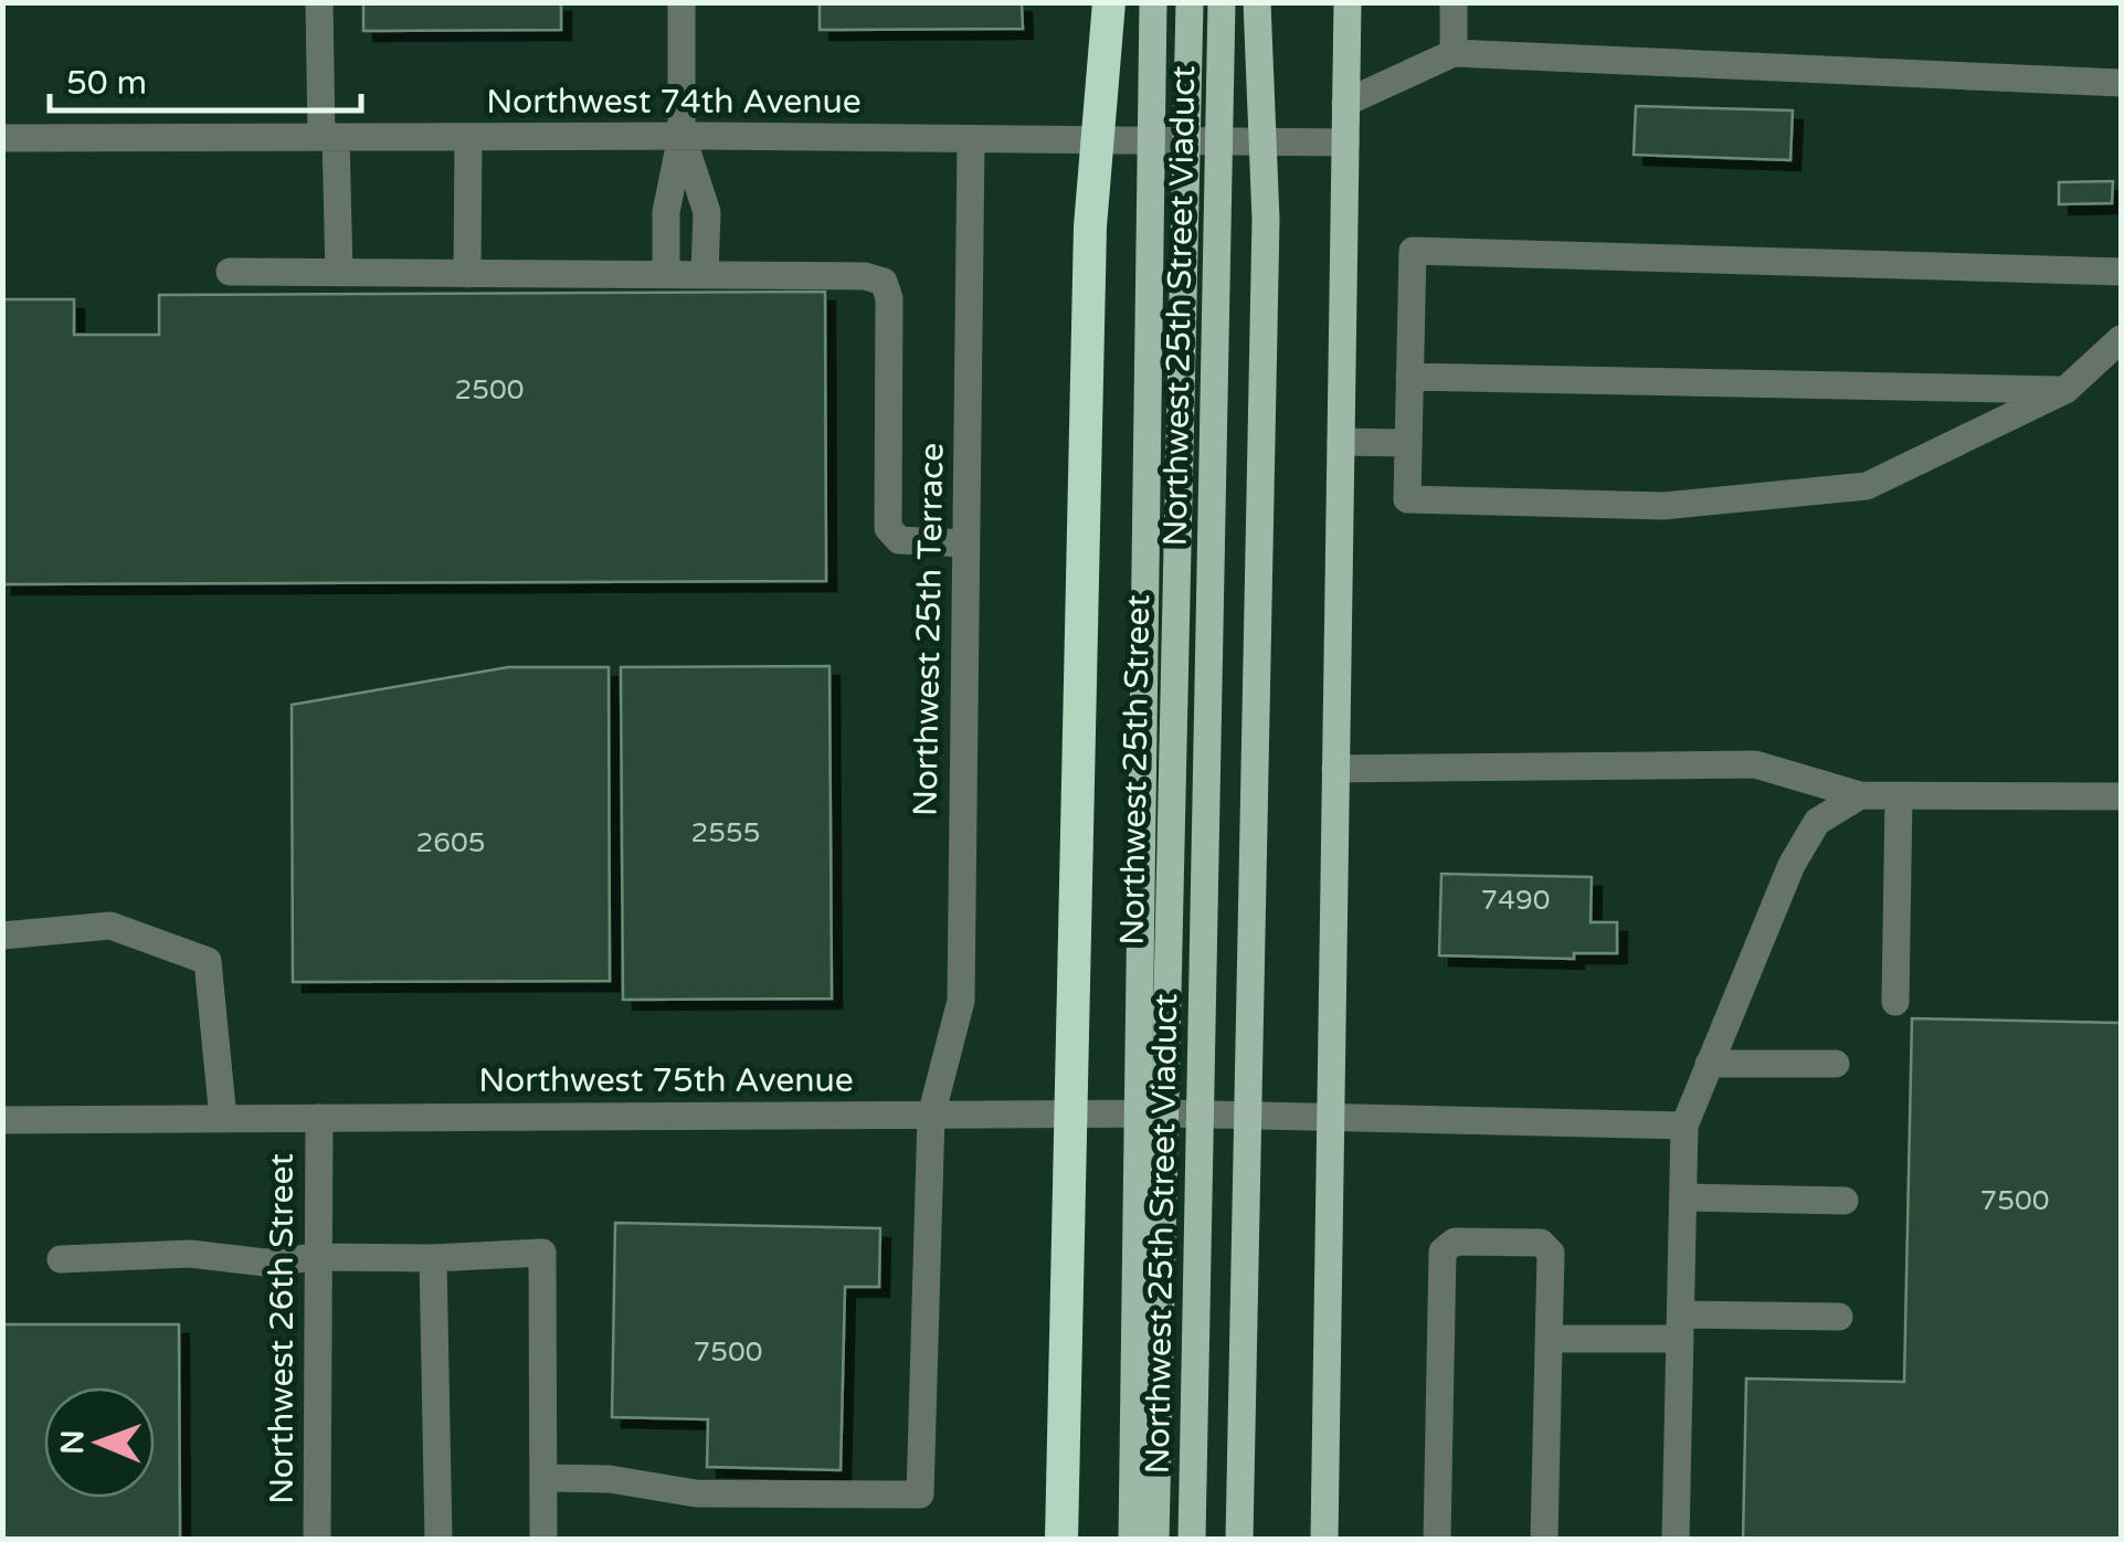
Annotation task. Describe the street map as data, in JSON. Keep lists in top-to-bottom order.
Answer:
{
  "streets": {
    "main road": ["Northwest 25th Street Viaduct", "Northwest 25th Street"],
    "street": [
      "Northwest 74th Avenue",
      "Northwest 25th Terrace",
      "Northwest 75th Avenue",
      "Northwest 26th Street"
    ]
  },
  "crossings": [
    ["Northwest 74th Avenue", "Northwest 25th Terrace"],
    ["Northwest 74th Avenue", "Northwest 25th Street"],
    ["Northwest 25th Terrace", "Northwest 75th Avenue"],
    ["Northwest 25th Street", "Northwest 75th Avenue"],
    ["Northwest 75th Avenue", "Northwest 26th Street"]
  ],
  "house_numbers": [
    "2500",
    "2555",
    "2605",
    "7490",
    "7500",
    "7500"
  ],
  "scale_bar": "50 m",
  "north": "left"
}
